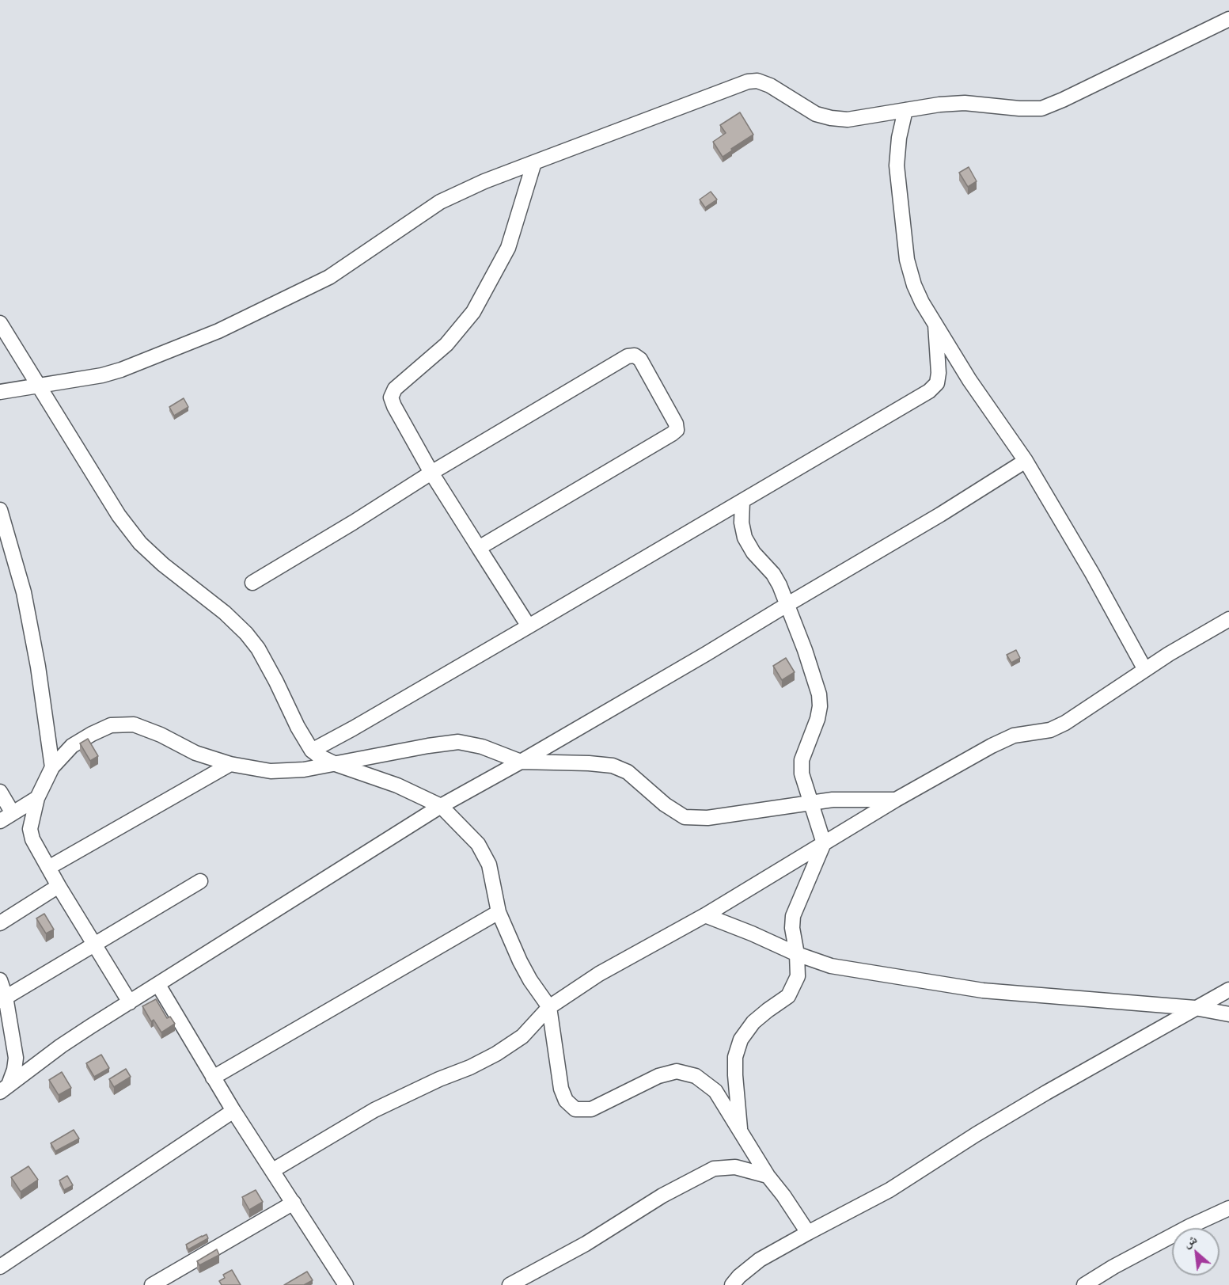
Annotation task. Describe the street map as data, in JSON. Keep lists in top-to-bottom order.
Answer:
{
  "north": "top left"
}
